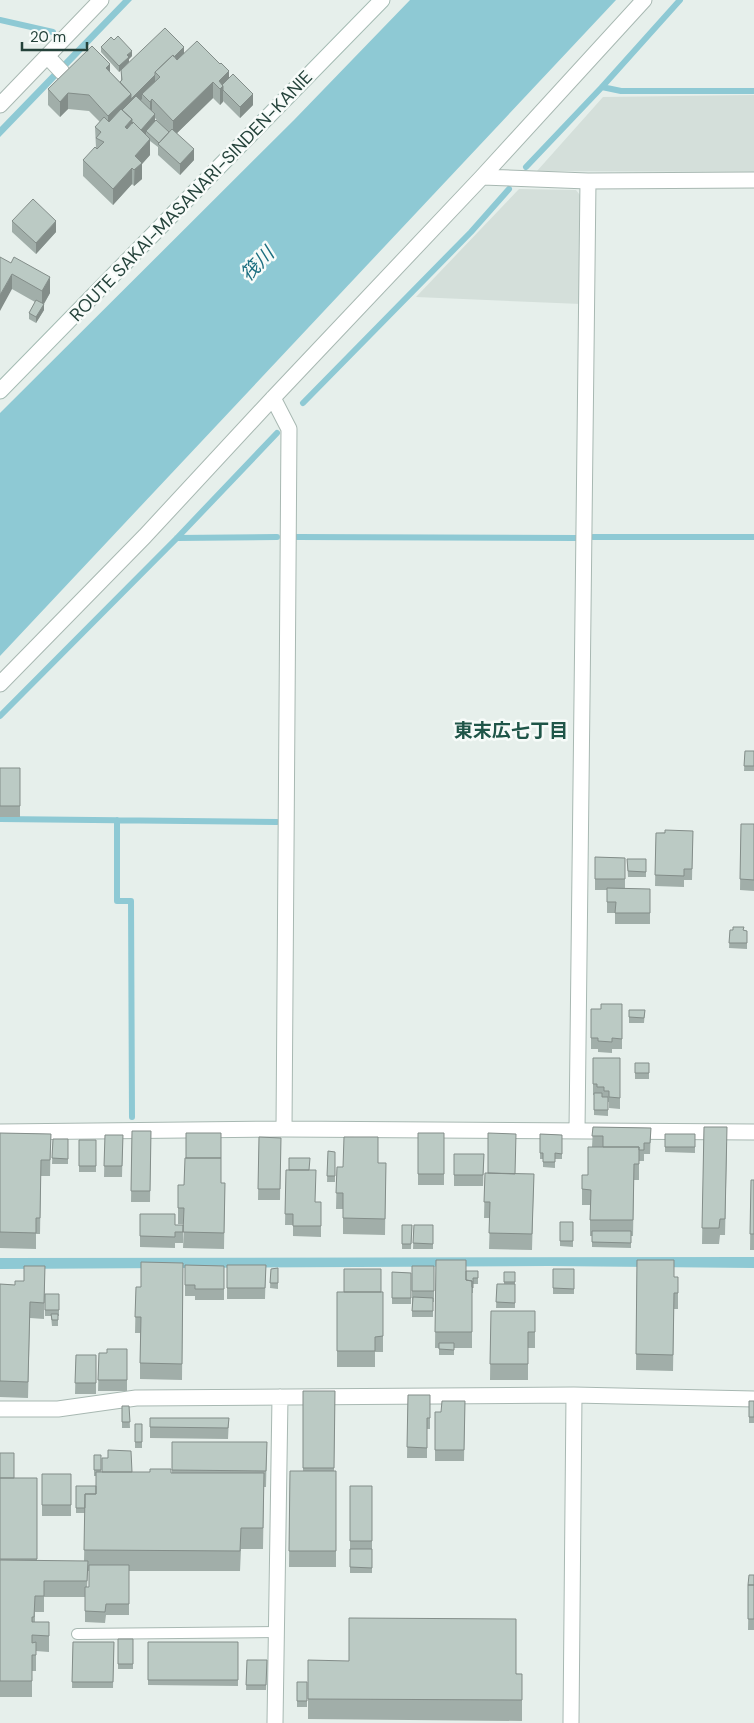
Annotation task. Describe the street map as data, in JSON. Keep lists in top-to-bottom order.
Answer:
{
  "streets": {
    "street": ["ROUTE SAKAI-MASANARI-SINDEN-KANIE"]
  },
  "districts": ["東末広七丁目"],
  "water": ["筏川"],
  "scale_bar": "20 m"
}
